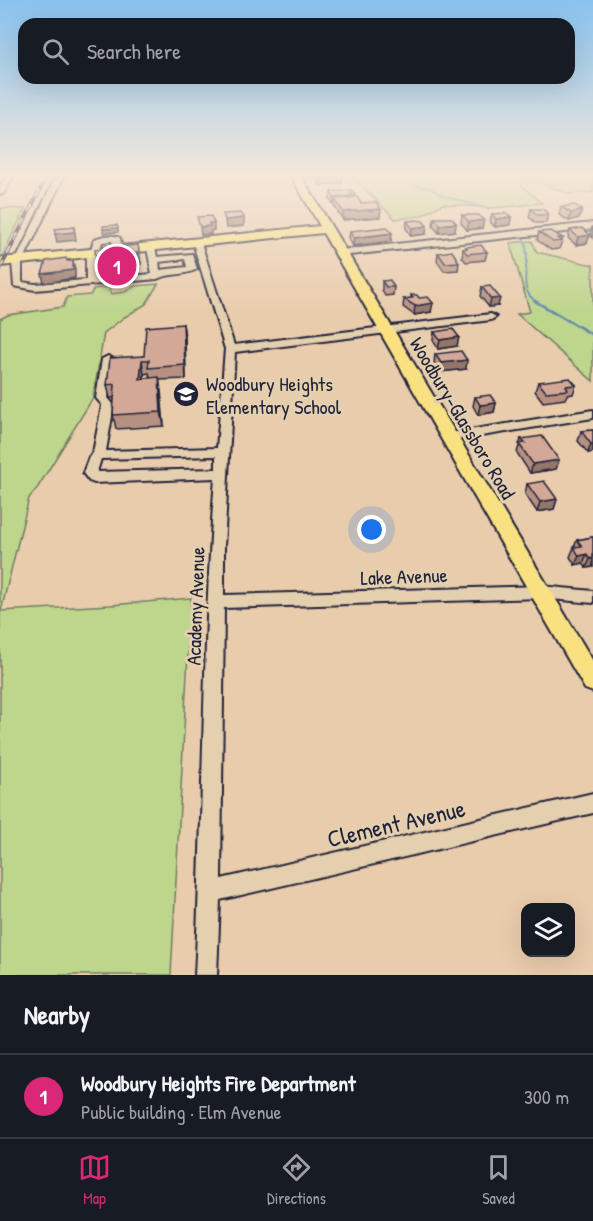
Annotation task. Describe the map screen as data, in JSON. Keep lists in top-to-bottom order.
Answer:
{
  "streets": {
    "main road": ["Woodbury-Glassboro Road"],
    "street": ["Lake Avenue", "Academy Avenue", "Clement Avenue"]
  },
  "crossings": [
    ["Woodbury-Glassboro Road", "Lake Avenue"],
    ["Lake Avenue", "Academy Avenue"],
    ["Academy Avenue", "Clement Avenue"]
  ],
  "places": {
    "school or university": ["Woodbury Heights Elementary School"]
  },
  "page": {
    "search": "Search here",
    "pins": "1",
    "heading": "Nearby",
    "list": [
      {
        "mark": "1",
        "name": "Woodbury Heights Fire Department",
        "note": "Public building · Elm Avenue",
        "value": "300 m"
      }
    ],
    "nav": ["Map", "Directions", "Saved"]
  }
}
